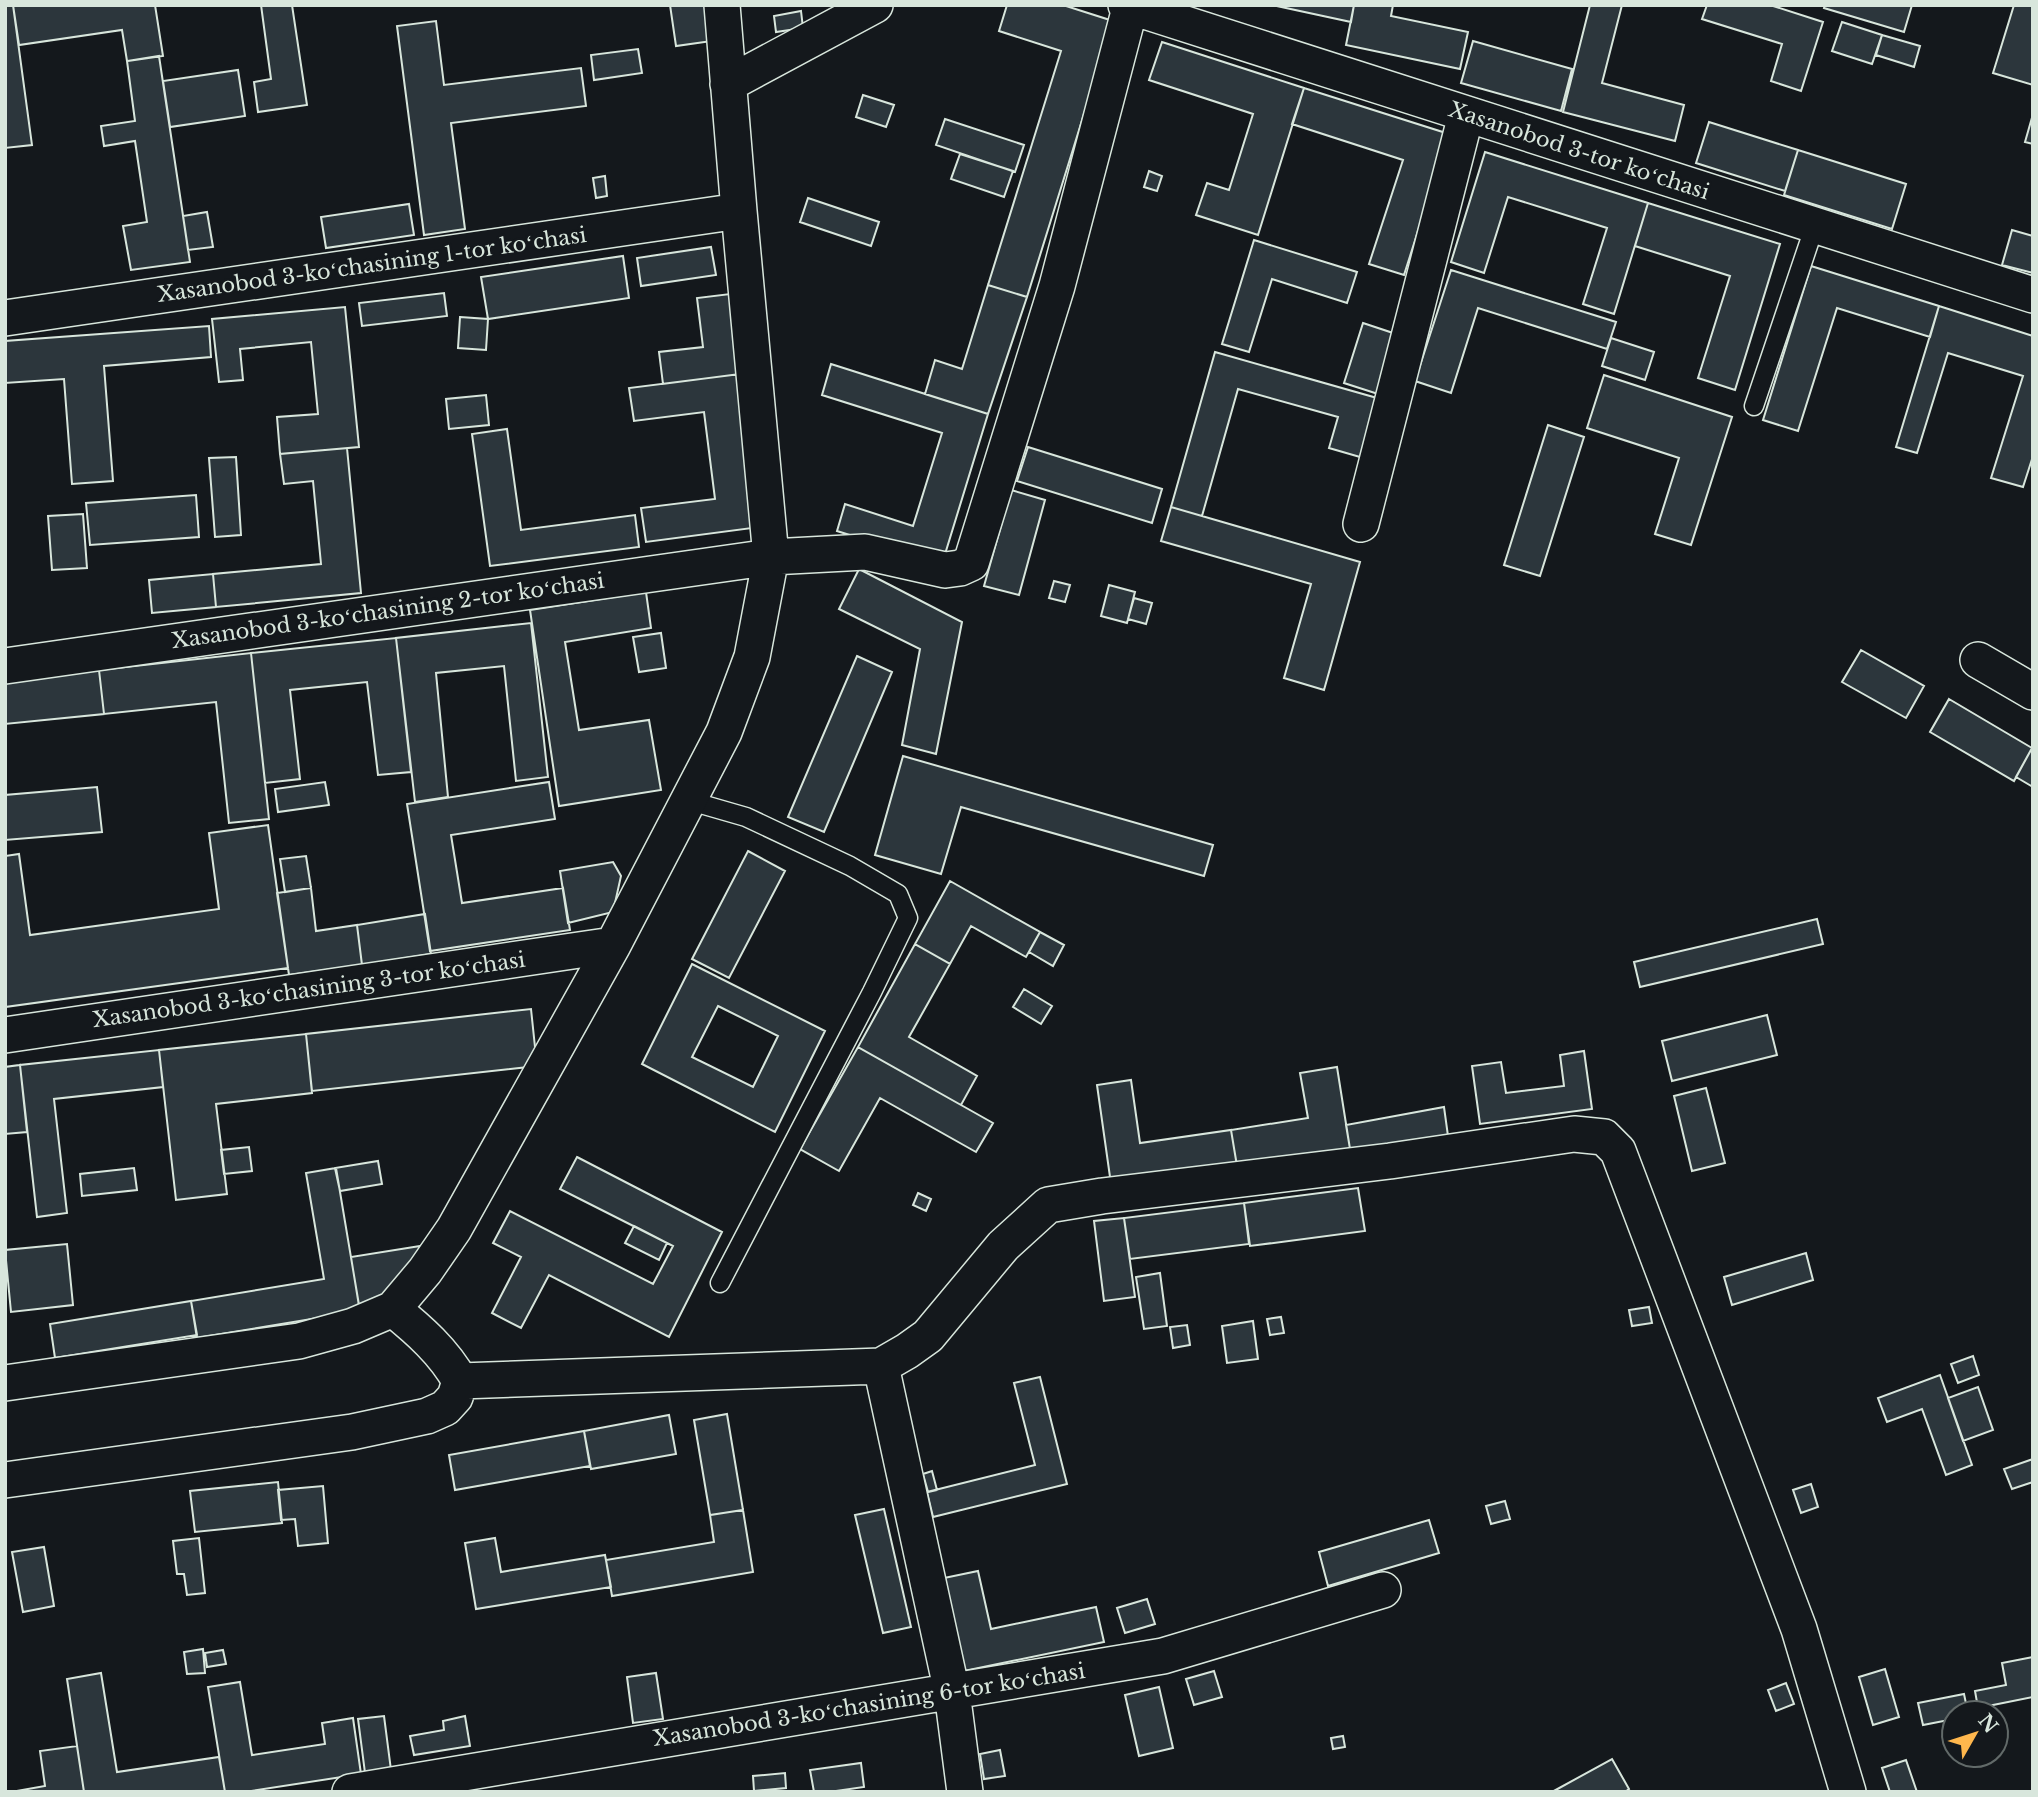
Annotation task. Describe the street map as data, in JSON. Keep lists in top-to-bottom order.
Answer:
{
  "streets": {
    "street": [
      "Xasanobod 3-tor koʻchasi",
      "Xasanobod 3-koʻchasining 1-tor koʻchasi",
      "Xasanobod 3-koʻchasining 2-tor koʻchasi",
      "Xasanobod 3-koʻchasining 3-tor koʻchasi",
      "Xasanobod 3-koʻchasining 6-tor koʻchasi"
    ]
  },
  "crossings": [
    ["Xasanobod 3-tor koʻchasi", "Xasanobod 3-koʻchasining 2-tor koʻchasi"]
  ],
  "north": "top right"
}
